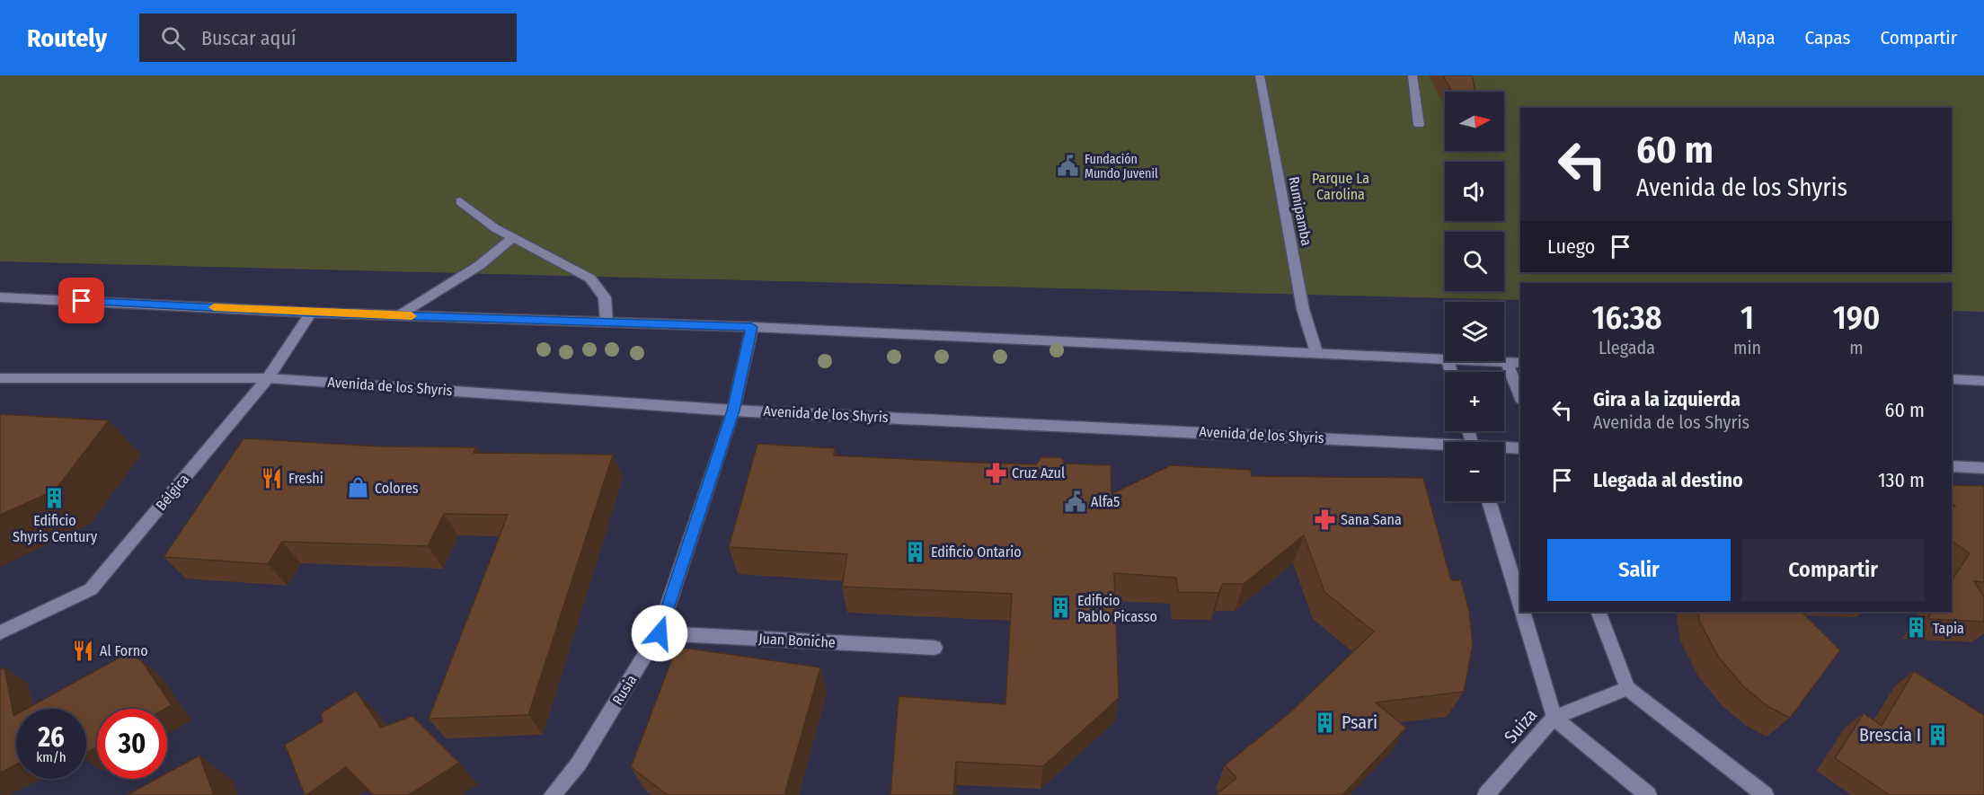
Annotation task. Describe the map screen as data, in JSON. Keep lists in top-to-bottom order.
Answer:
{
  "streets": {
    "main road": [
      "Rumipamba",
      "Avenida de los Shyris",
      "Bélgica",
      "Juan Boniche",
      "Rusia",
      "Suiza"
    ]
  },
  "crossings": [
    ["Avenida de los Shyris", "Bélgica"],
    ["Avenida de los Shyris", "Rusia"],
    ["Juan Boniche", "Rusia"]
  ],
  "parks": ["Parque La Carolina"],
  "places": {
    "public building": ["Fundación Mundo Juvenil", "Alfa5"],
    "pharmacy": ["Cruz Azul", "Sana Sana"],
    "restaurant": ["Freshi", "Al Forno"],
    "shop": ["Colores"],
    "building": [
      "Edificio Shyris Century",
      "Edificio Ontario",
      "Edificio Pablo Picasso",
      "Tapia",
      "Psari",
      "Brescia I"
    ]
  },
  "north": "right",
  "page": {
    "header": "Routely",
    "search": "Buscar aquí",
    "nav": ["Mapa", "Capas", "Compartir"],
    "map_buttons": ["+", "−"],
    "turn": ["60 m", "Avenida de los Shyris"],
    "then": "Luego",
    "eta": [
      "16:38",
      "Llegada",
      "1",
      "min",
      "190",
      "m"
    ],
    "list": [
      {
        "name": "Gira a la izquierda",
        "note": "Avenida de los Shyris",
        "value": "60 m"
      },
      {
        "name": "Llegada al destino",
        "value": "130 m"
      }
    ],
    "buttons": ["Salir", "Compartir"],
    "speed": "26 km/h",
    "limit": "30"
  }
}
